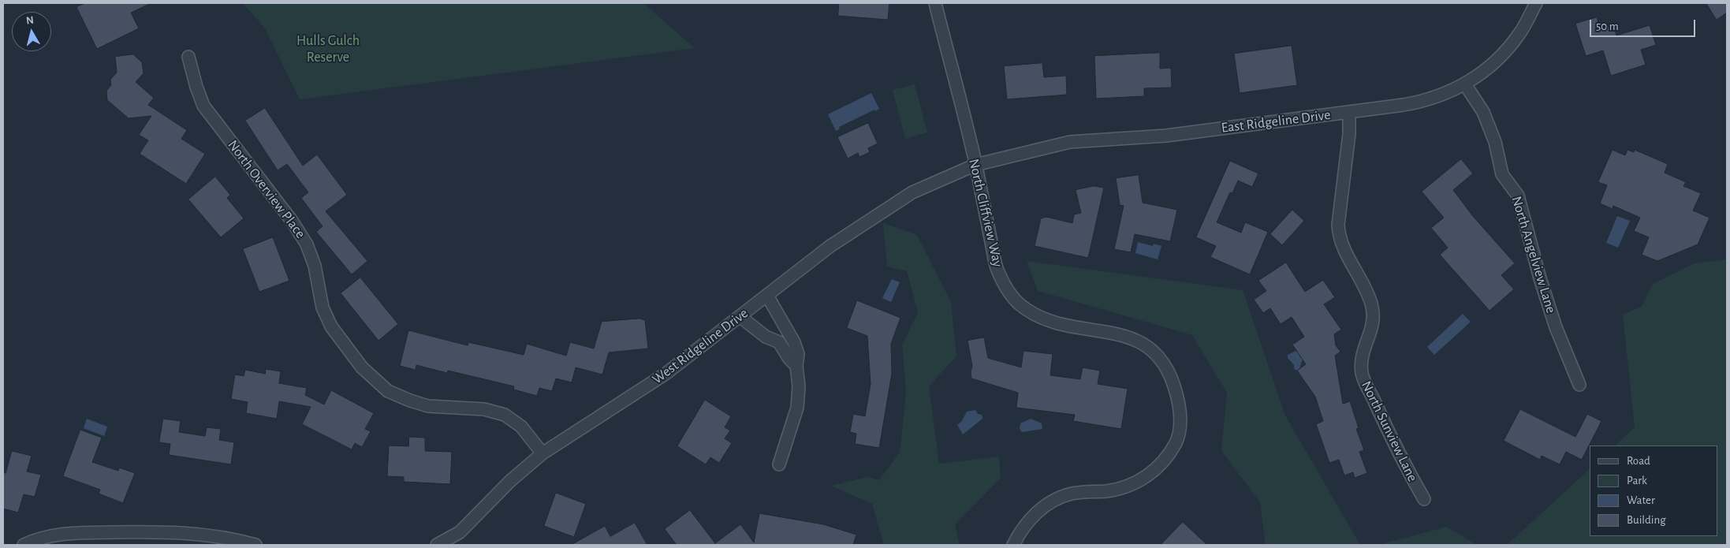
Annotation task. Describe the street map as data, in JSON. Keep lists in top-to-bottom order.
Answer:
{
  "streets": {
    "street": [
      "East Ridgeline Drive",
      "North Overview Place",
      "North Cliffview Way",
      "North Angelview Lane",
      "West Ridgeline Drive",
      "North Sunview Lane"
    ]
  },
  "crossings": [
    ["East Ridgeline Drive", "North Cliffview Way"],
    ["East Ridgeline Drive", "North Angelview Lane"],
    ["East Ridgeline Drive", "West Ridgeline Drive"],
    ["East Ridgeline Drive", "North Sunview Lane"],
    ["North Overview Place", "West Ridgeline Drive"],
    ["North Cliffview Way", "West Ridgeline Drive"]
  ],
  "parks": ["Hulls Gulch Reserve"],
  "legend": [
    "Road",
    "Park",
    "Water",
    "Building"
  ],
  "scale_bar": "50 m",
  "north": "top"
}
